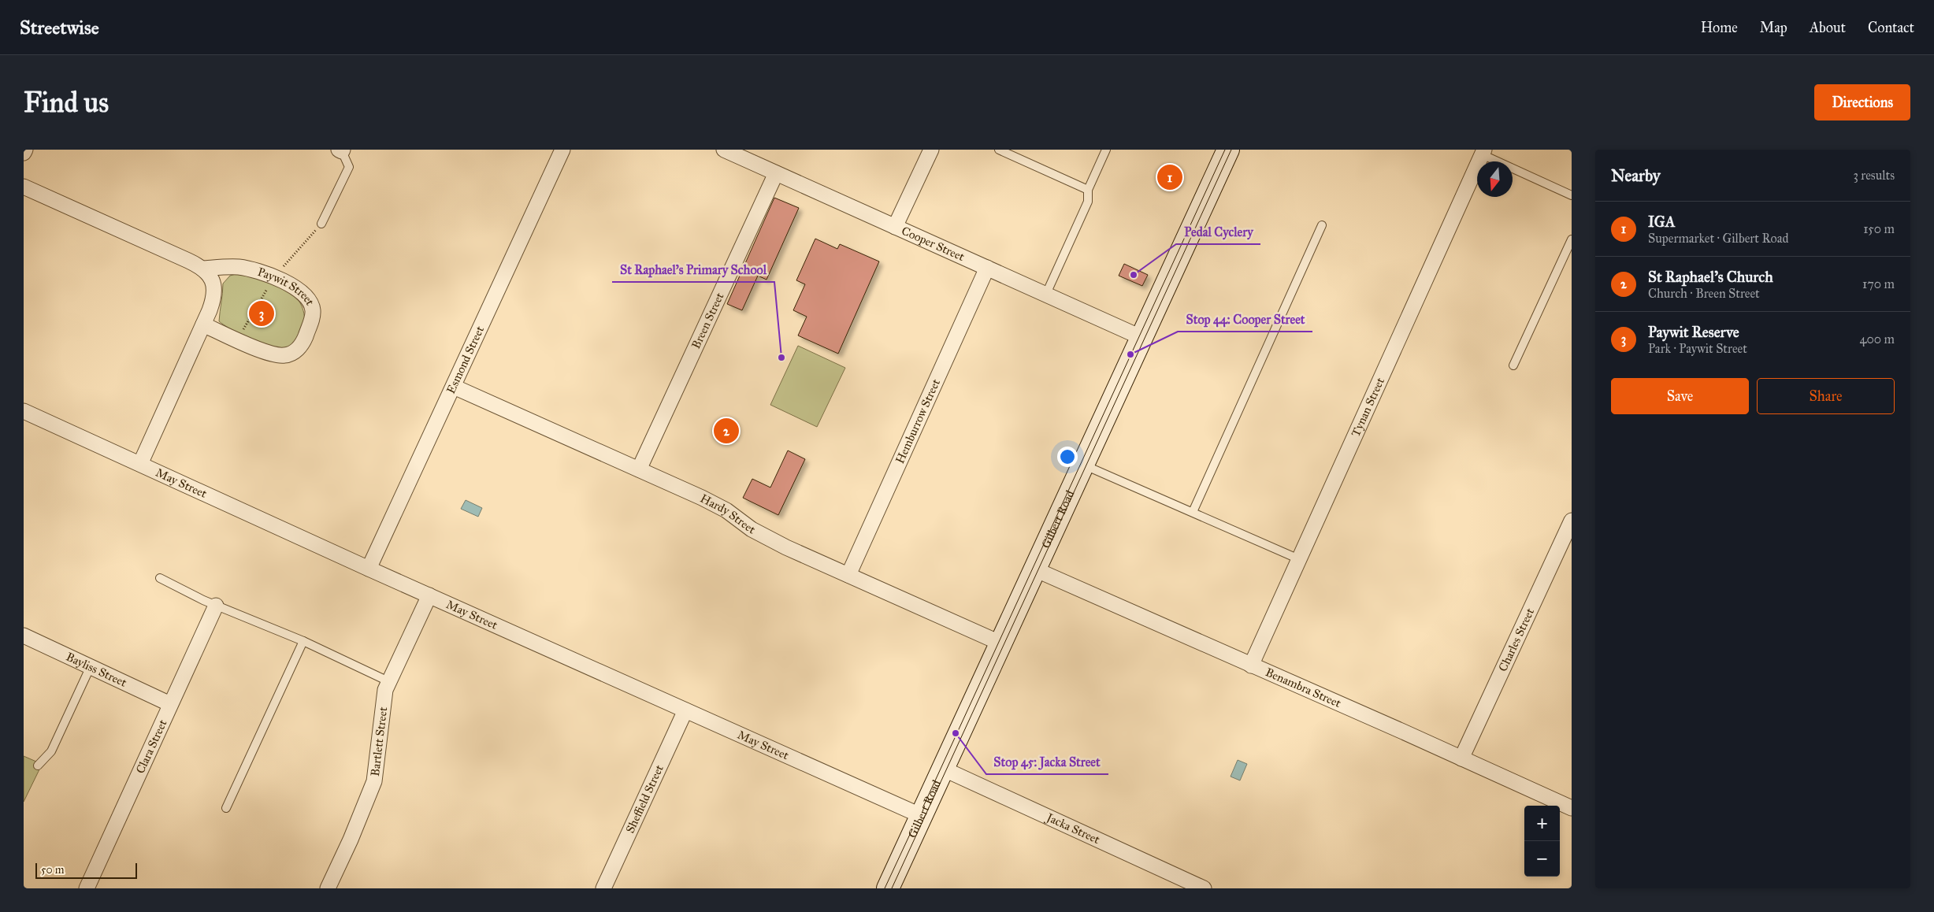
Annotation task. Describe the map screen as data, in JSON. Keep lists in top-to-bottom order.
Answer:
{
  "streets": {
    "street": [
      "Cooper Street",
      "Paywit Street",
      "Breen Street",
      "Esmond Street",
      "Tynan Street",
      "Hemburrow Street",
      "May Street",
      "Hardy Street",
      "Gilbert Road",
      "Charles Street",
      "Bayliss Street",
      "Benambra Street",
      "Bartlett Street",
      "Clara Street",
      "Sheffield Street",
      "Jacka Street"
    ]
  },
  "crossings": [
    ["Cooper Street", "Breen Street"],
    ["Cooper Street", "Hemburrow Street"],
    ["Cooper Street", "Gilbert Road"],
    ["Breen Street", "Hardy Street"],
    ["Esmond Street", "May Street"],
    ["Esmond Street", "Hardy Street"],
    ["Tynan Street", "Benambra Street"],
    ["Hemburrow Street", "Hardy Street"],
    ["May Street", "Gilbert Road"],
    ["May Street", "Bartlett Street"],
    ["May Street", "Sheffield Street"],
    ["Hardy Street", "Gilbert Road"],
    ["Gilbert Road", "Benambra Street"],
    ["Gilbert Road", "Jacka Street"],
    ["Charles Street", "Benambra Street"],
    ["Bayliss Street", "Clara Street"]
  ],
  "places": [
    "Pedal Cyclery",
    "Stop 44: Cooper Street",
    "St Raphael's Primary School",
    "Stop 45: Jacka Street"
  ],
  "scale_bar": "50 m",
  "north": "bottom",
  "page": {
    "header": "Streetwise",
    "nav": [
      "Home",
      "Map",
      "About",
      "Contact"
    ],
    "buttons": [
      "Directions",
      ["Save", "Share"]
    ],
    "title": "Find us",
    "heading": ["Nearby", "3 results"],
    "pins": ["1", "3", "2"],
    "list": [
      {
        "mark": "1",
        "name": "IGA",
        "note": "Supermarket · Gilbert Road",
        "value": "150 m"
      },
      {
        "mark": "2",
        "name": "St Raphael's Church",
        "note": "Church · Breen Street",
        "value": "170 m"
      },
      {
        "mark": "3",
        "name": "Paywit Reserve",
        "note": "Park · Paywit Street",
        "value": "400 m"
      }
    ],
    "map_buttons": ["+", "−"],
    "scale": "50 m"
  }
}
